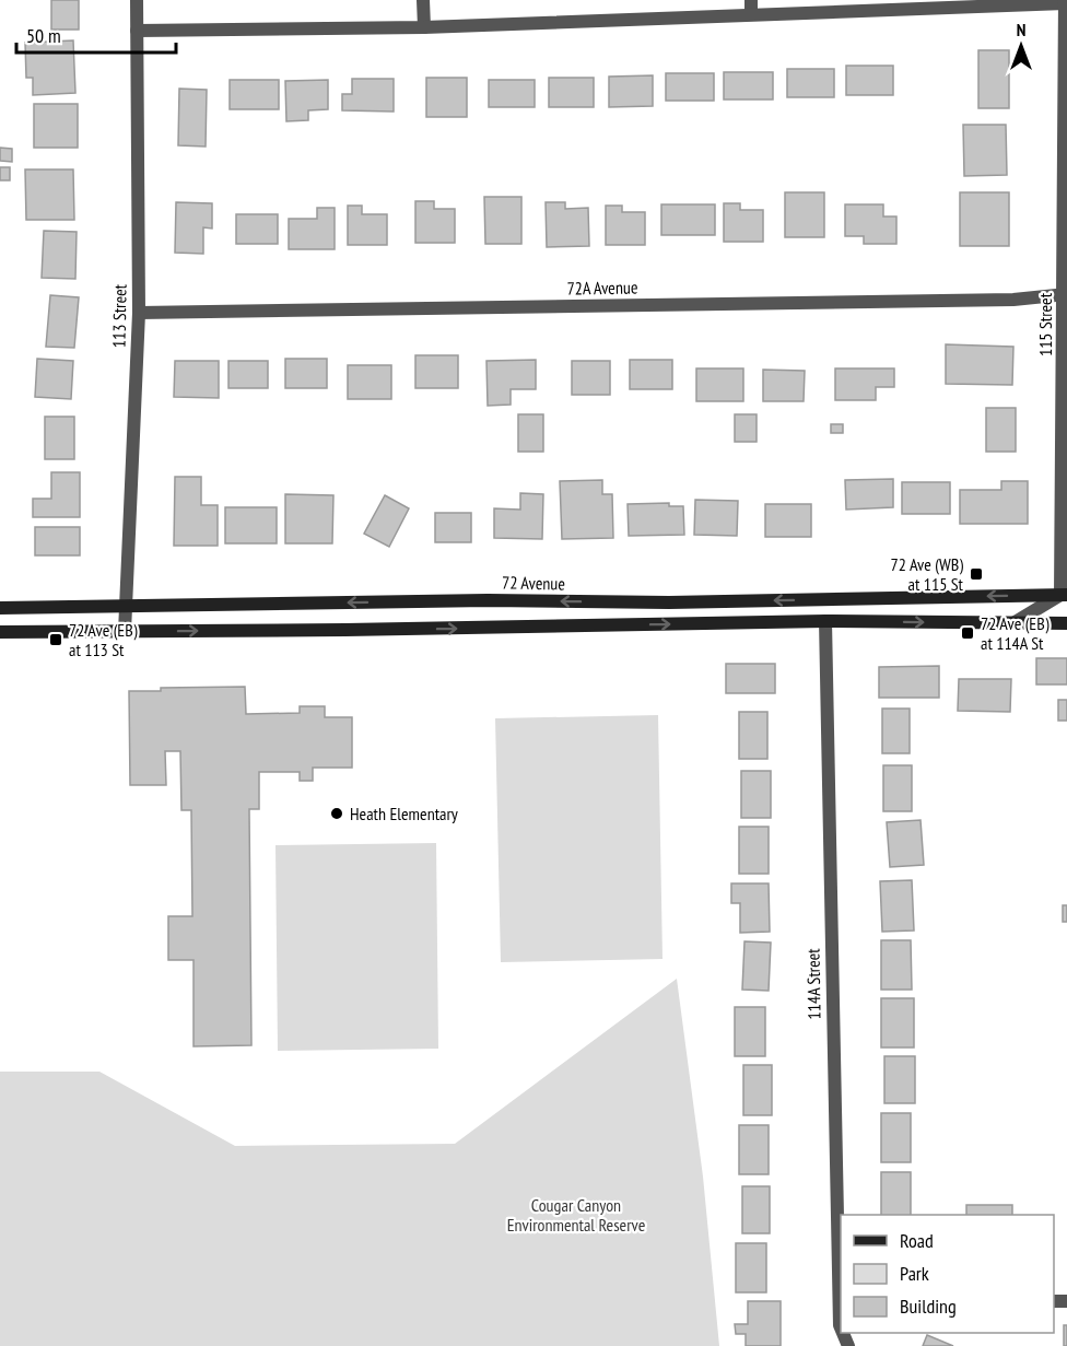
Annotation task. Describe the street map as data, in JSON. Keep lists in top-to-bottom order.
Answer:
{
  "streets": {
    "main road": ["72 Avenue"],
    "street": [
      "72A Avenue",
      "113 Street",
      "115 Street",
      "114A Street"
    ]
  },
  "crossings": [
    ["72A Avenue", "113 Street"],
    ["72A Avenue", "115 Street"],
    ["113 Street", "72 Avenue"],
    ["115 Street", "72 Avenue"]
  ],
  "parks": ["Cougar Canyon Environmental Reserve"],
  "places": {
    "transit": ["72 Ave (WB) at 115 St", "72 Ave (EB) at 114A St", "72 Ave (EB) at 113 St"],
    "other": ["Heath Elementary"]
  },
  "legend": ["Road", "Park", "Building"],
  "scale_bar": "50 m",
  "north": "top"
}
